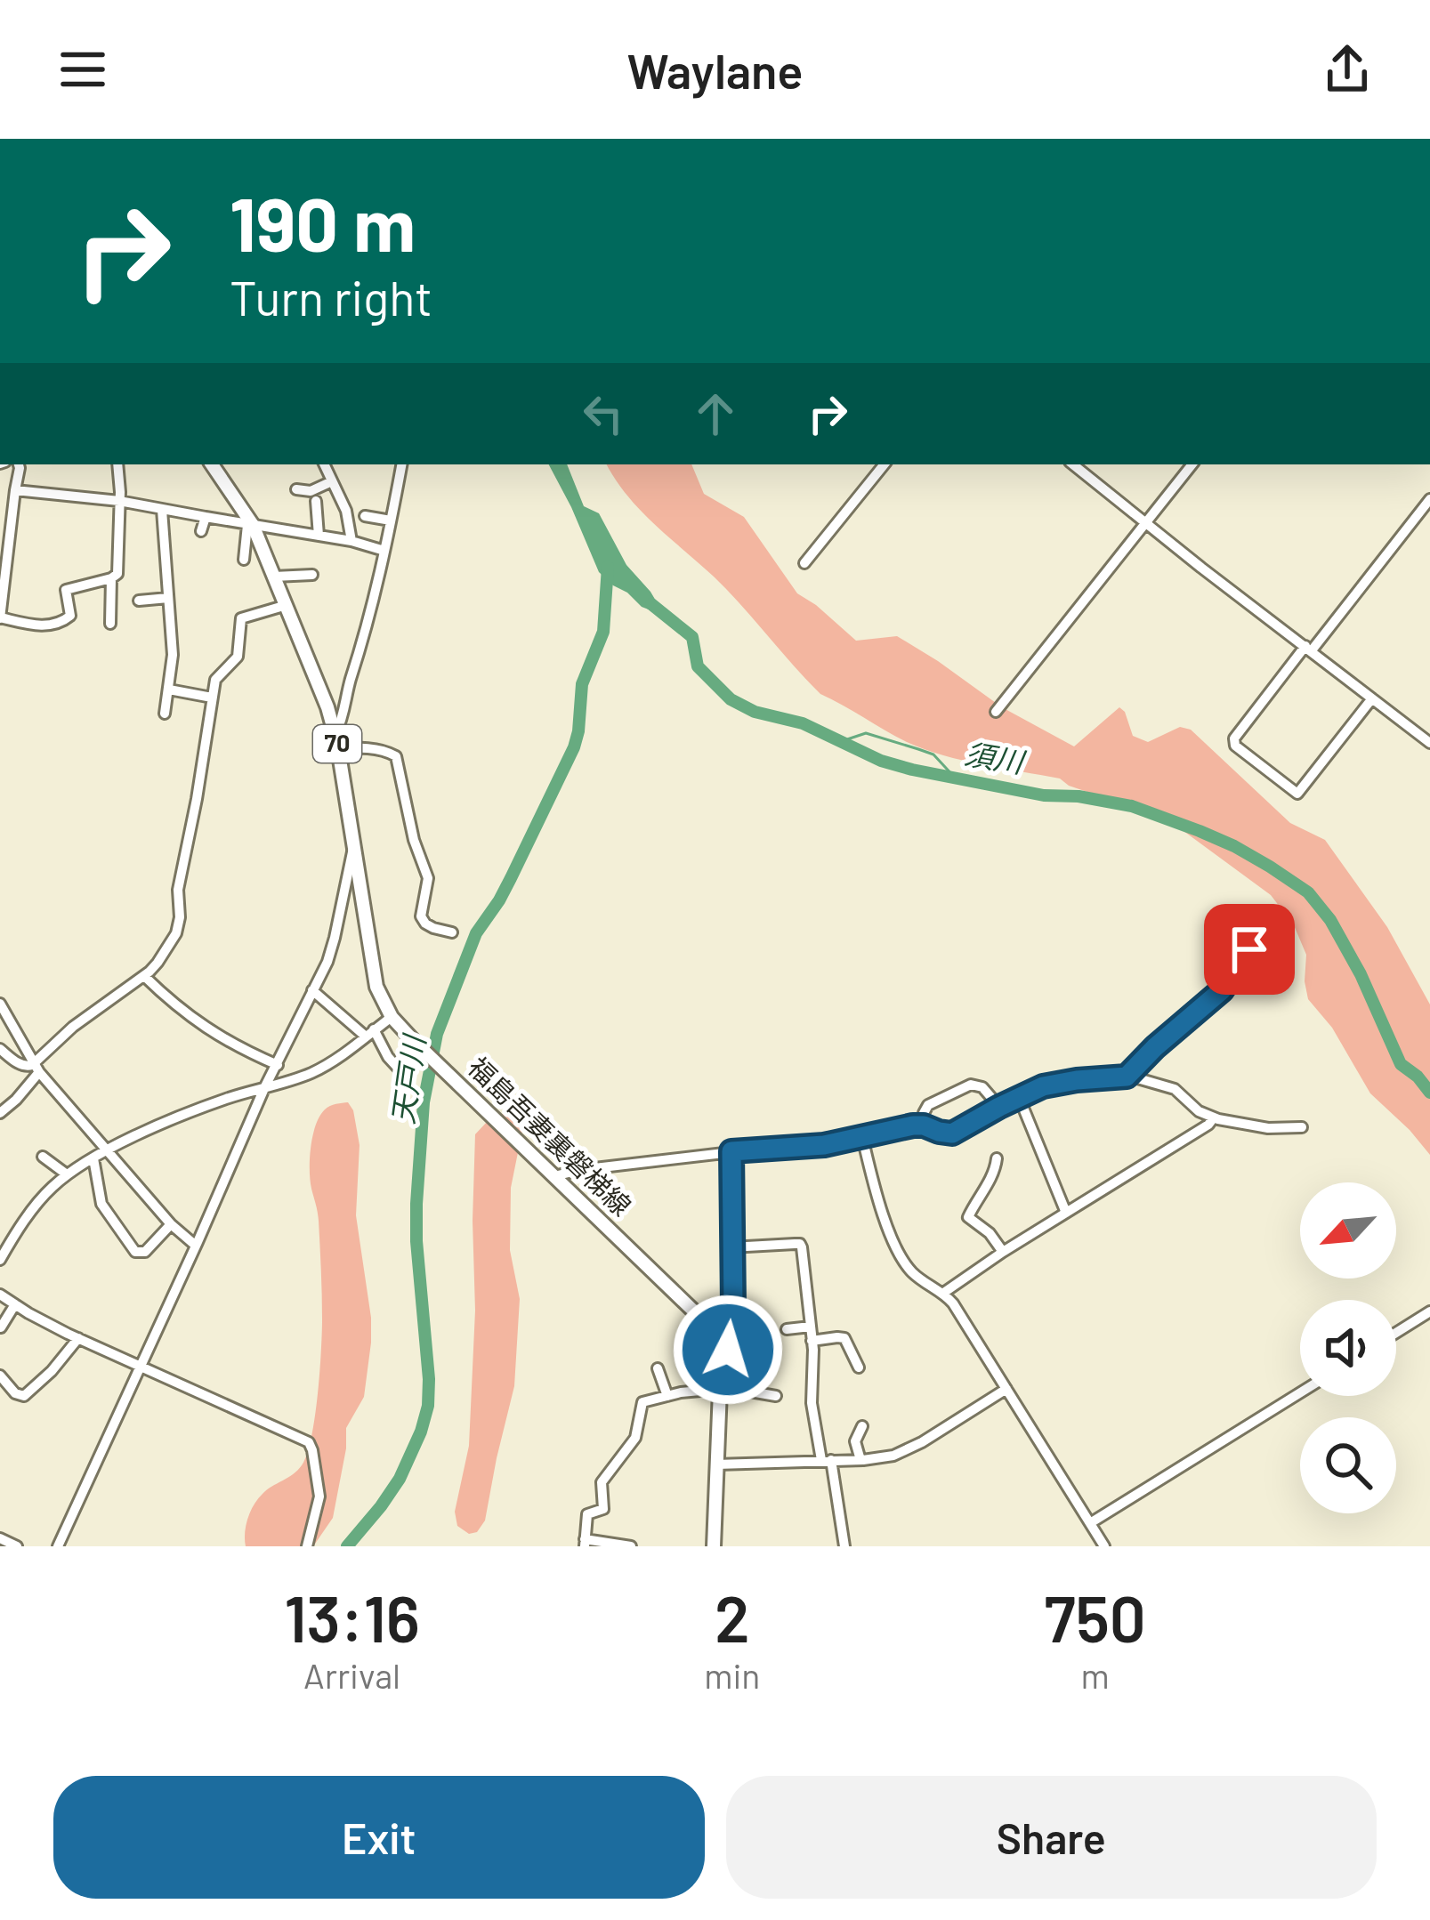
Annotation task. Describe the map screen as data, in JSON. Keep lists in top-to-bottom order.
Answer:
{
  "streets": {
    "main road": ["70", "福島吾妻裏磐梯線"]
  },
  "water": ["須川", "天戸川"],
  "north": "bottom left",
  "page": {
    "header": "Waylane",
    "turn": ["190 m", "Turn right"],
    "eta": [
      "13:16",
      "Arrival",
      "2",
      "min",
      "750",
      "m"
    ],
    "buttons": ["Exit", "Share"]
  }
}
